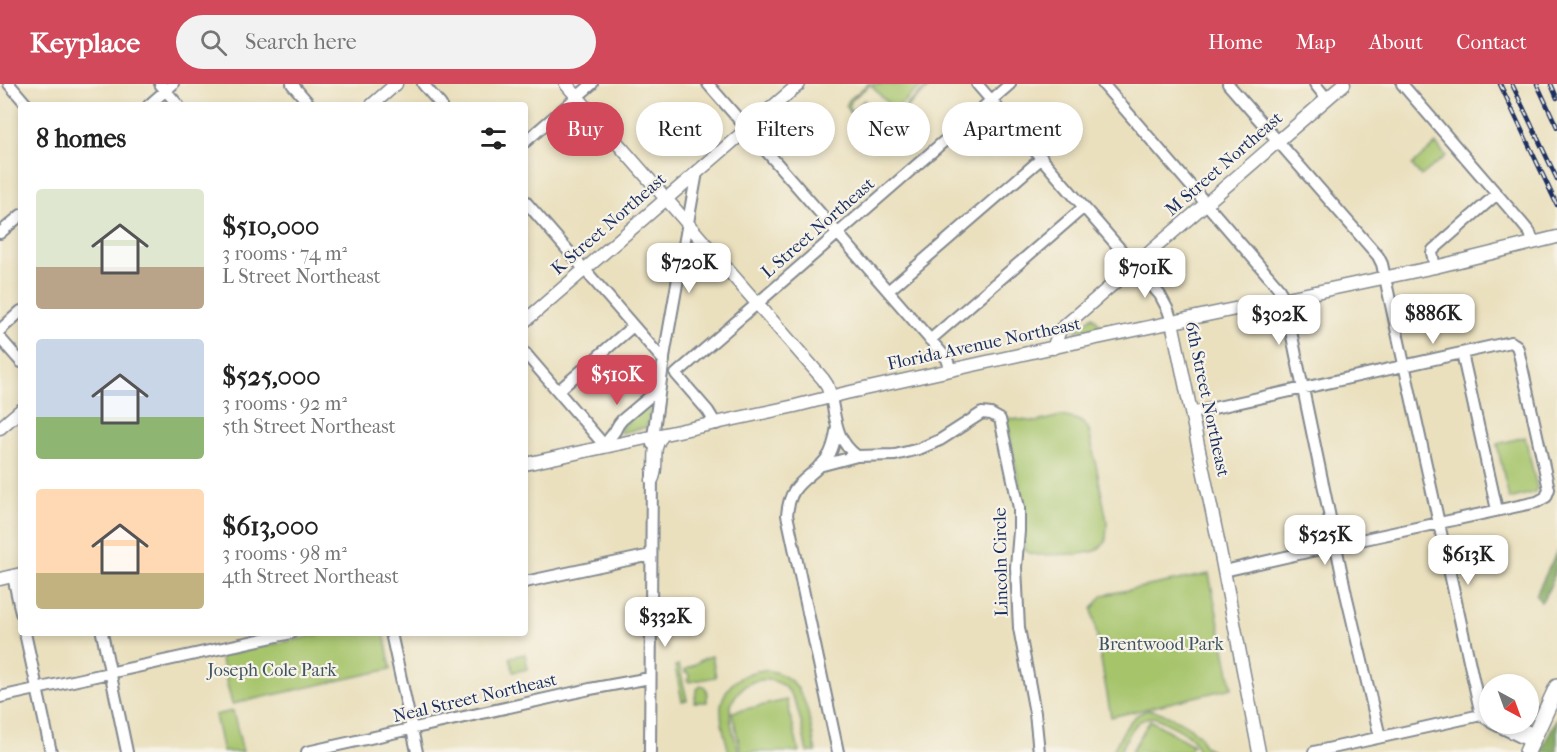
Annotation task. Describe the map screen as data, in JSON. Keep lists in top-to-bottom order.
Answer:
{
  "streets": {
    "main road": [
      "M Street Northeast",
      "K Street Northeast",
      "Florida Avenue Northeast",
      "6th Street Northeast"
    ],
    "street": ["L Street Northeast", "Lincoln Circle", "Neal Street Northeast"]
  },
  "crossings": [
    ["M Street Northeast", "Florida Avenue Northeast"],
    ["M Street Northeast", "6th Street Northeast"],
    ["L Street Northeast", "Florida Avenue Northeast"],
    ["L Street Northeast", "6th Street Northeast"],
    ["Florida Avenue Northeast", "6th Street Northeast"],
    ["Florida Avenue Northeast", "Lincoln Circle"]
  ],
  "parks": ["Brentwood Park", "Joseph Cole Park"],
  "north": "bottom right",
  "page": {
    "header": "Keyplace",
    "search": "Search here",
    "nav": [
      "Home",
      "Map",
      "About",
      "Contact"
    ],
    "chip": [
      "Buy",
      "Rent",
      "Filters",
      "New",
      "Apartment"
    ],
    "heading": "8 homes",
    "list": [
      {
        "name": "$510,000",
        "note": "3 rooms · 74 m² · L Street Northeast"
      },
      {
        "name": "$525,000",
        "note": "3 rooms · 92 m² · 5th Street Northeast"
      },
      {
        "name": "$613,000",
        "note": "3 rooms · 98 m² · 4th Street Northeast"
      }
    ],
    "price": [
      "$720K",
      "$701K",
      "$886K",
      "$302K",
      "$510K",
      "$525K",
      "$613K",
      "$332K"
    ]
  }
}
